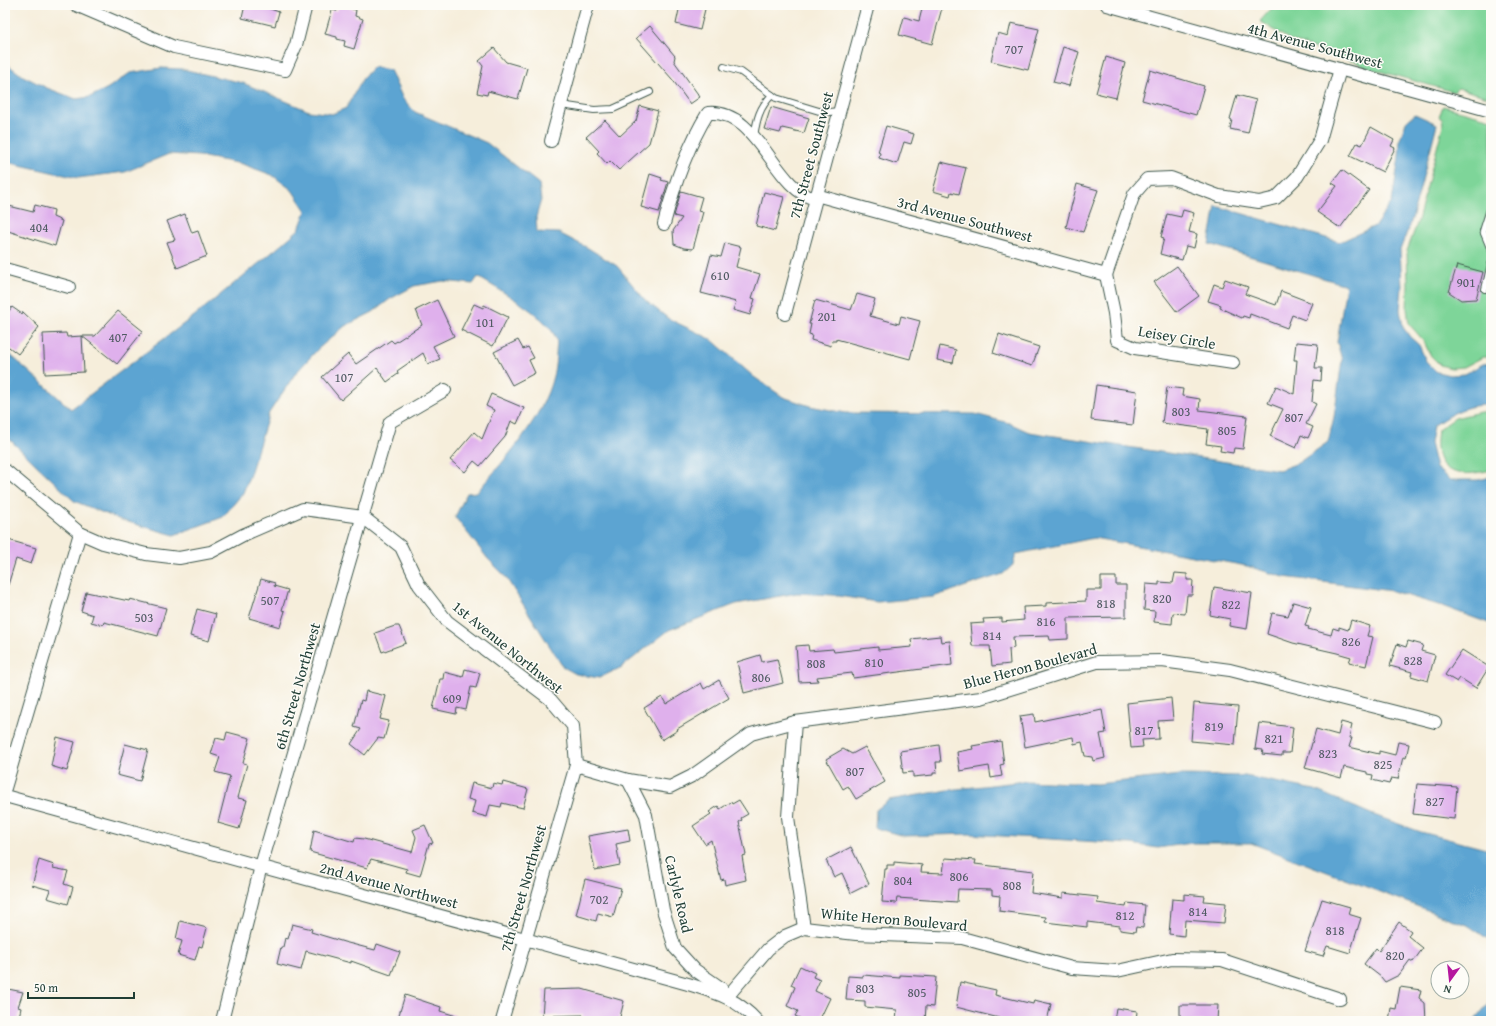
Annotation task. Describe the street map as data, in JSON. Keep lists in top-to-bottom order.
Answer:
{
  "streets": {
    "street": [
      "4th Avenue Southwest",
      "7th Street Southwest",
      "3rd Avenue Southwest",
      "Leisey Circle",
      "1st Avenue Northwest",
      "Blue Heron Boulevard",
      "6th Street Northwest",
      "2nd Avenue Northwest",
      "7th Street Northwest",
      "Carlyle Road",
      "White Heron Boulevard"
    ]
  },
  "crossings": [
    ["7th Street Southwest", "3rd Avenue Southwest"],
    ["3rd Avenue Southwest", "Leisey Circle"],
    ["1st Avenue Northwest", "Blue Heron Boulevard"],
    ["1st Avenue Northwest", "6th Street Northwest"],
    ["1st Avenue Northwest", "7th Street Northwest"],
    ["Blue Heron Boulevard", "7th Street Northwest"],
    ["Blue Heron Boulevard", "Carlyle Road"],
    ["6th Street Northwest", "2nd Avenue Northwest"],
    ["2nd Avenue Northwest", "7th Street Northwest"],
    ["2nd Avenue Northwest", "Carlyle Road"],
    ["2nd Avenue Northwest", "White Heron Boulevard"],
    ["Carlyle Road", "White Heron Boulevard"]
  ],
  "house_numbers": [
    "707",
    "404",
    "610",
    "901",
    "201",
    "101",
    "407",
    "107",
    "803",
    "807",
    "805",
    "820",
    "507",
    "818",
    "822",
    "503",
    "816",
    "814",
    "826",
    "828",
    "810",
    "808",
    "806",
    "609",
    "819",
    "817",
    "821",
    "823",
    "825",
    "807",
    "827",
    "806",
    "804",
    "808",
    "702",
    "814",
    "812",
    "818",
    "820",
    "803",
    "805"
  ],
  "scale_bar": "50 m",
  "north": "bottom"
}
